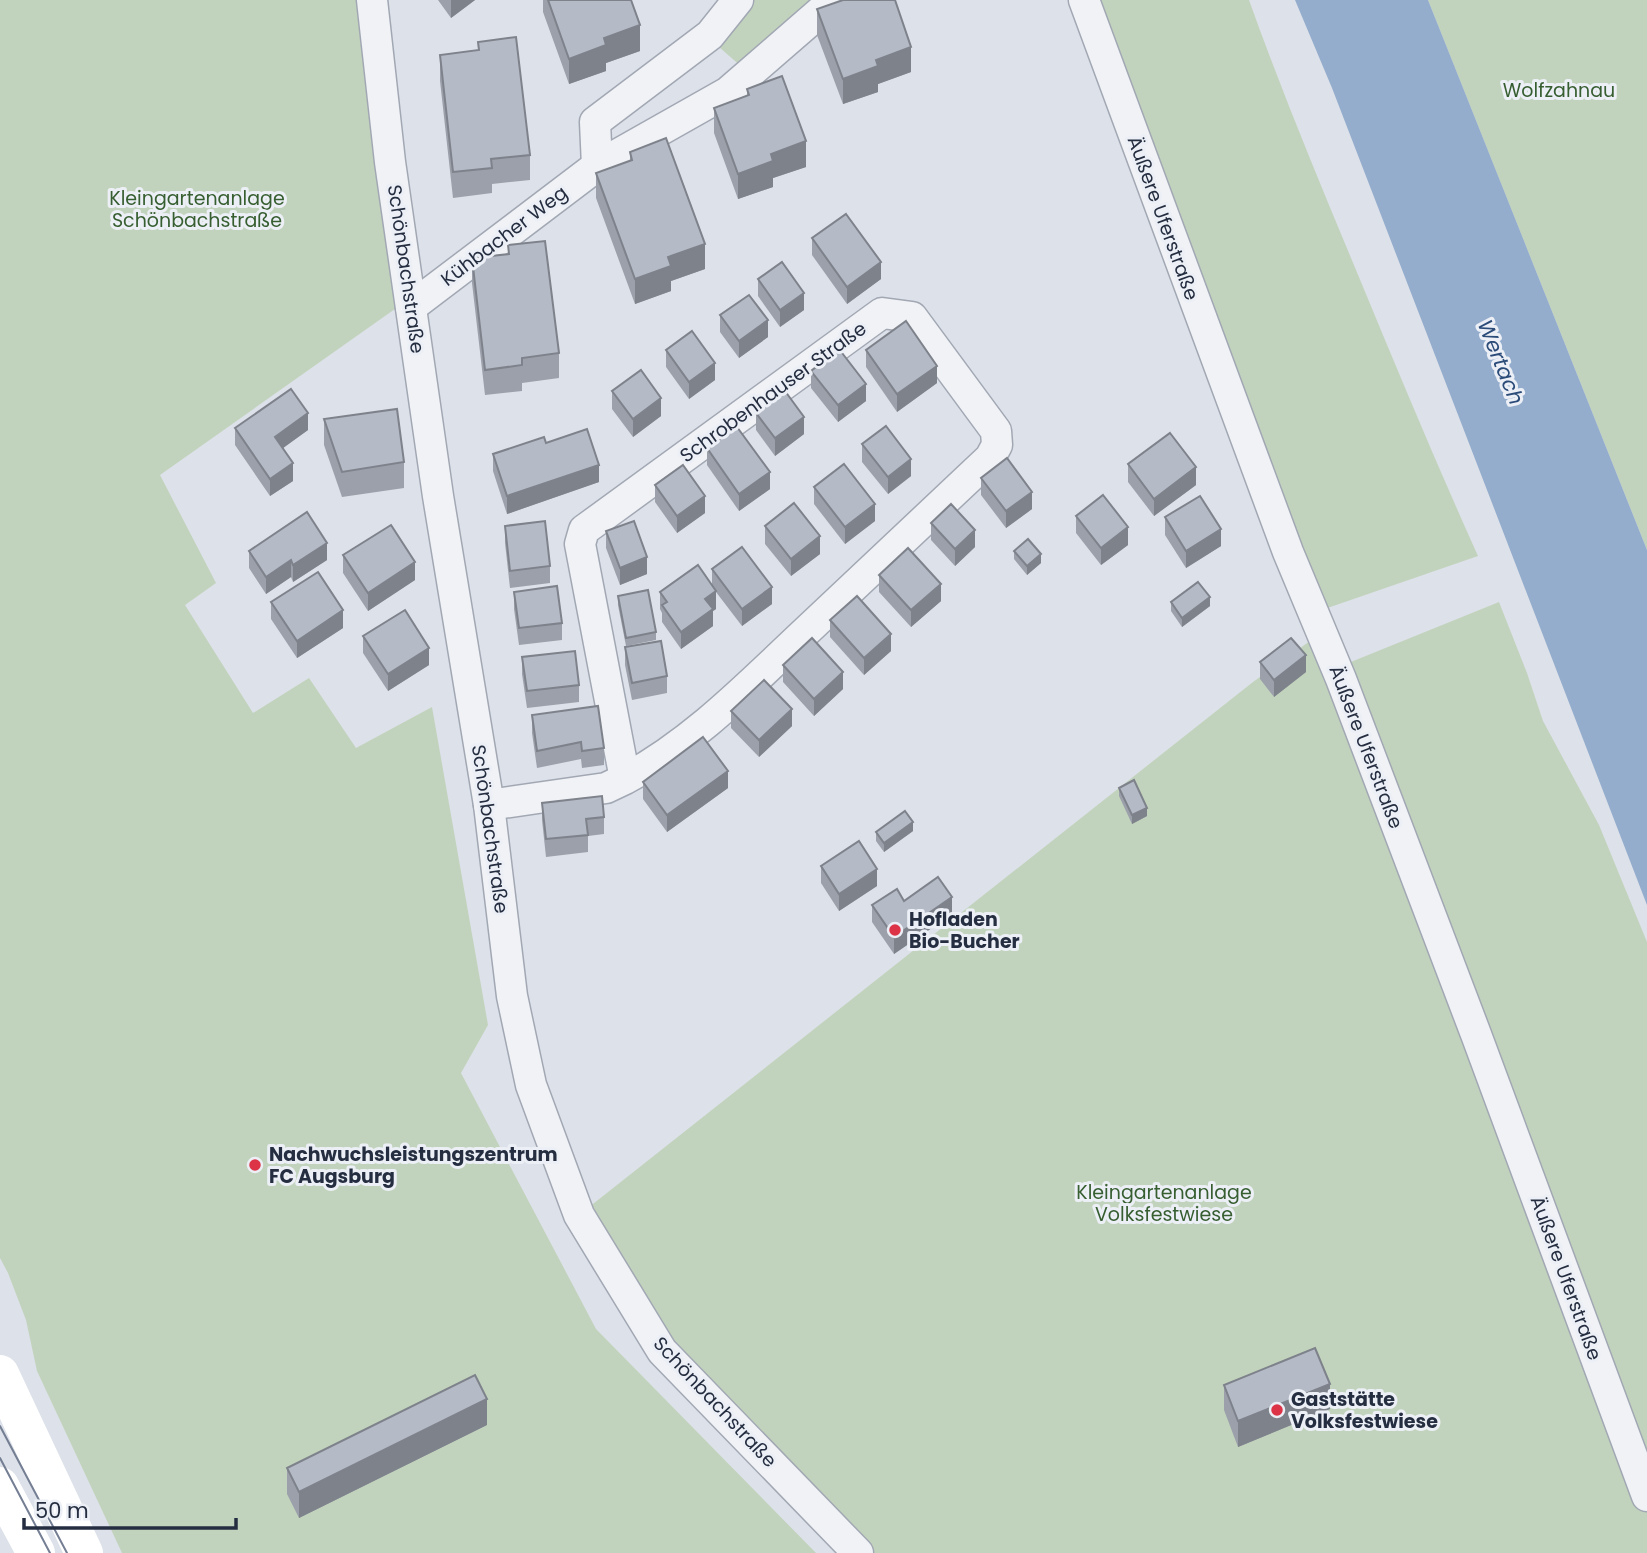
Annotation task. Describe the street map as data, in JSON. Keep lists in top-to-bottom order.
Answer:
{
  "streets": {
    "street": [
      "Äußere Uferstraße",
      "Kühbacher Weg",
      "Schönbachstraße",
      "Schrobenhauser Straße"
    ]
  },
  "crossings": [
    ["Kühbacher Weg", "Schönbachstraße"],
    ["Schönbachstraße", "Schrobenhauser Straße"]
  ],
  "water": ["Wertach"],
  "parks": ["Wolfzahnau", "Kleingartenanlage Schönbachstraße", "Kleingartenanlage Volksfestwiese"],
  "places": ["Hofladen Bio-Bucher", "Nachwuchsleistungszentrum FC Augsburg", "Gaststätte Volksfestwiese"],
  "scale_bar": "50 m"
}
